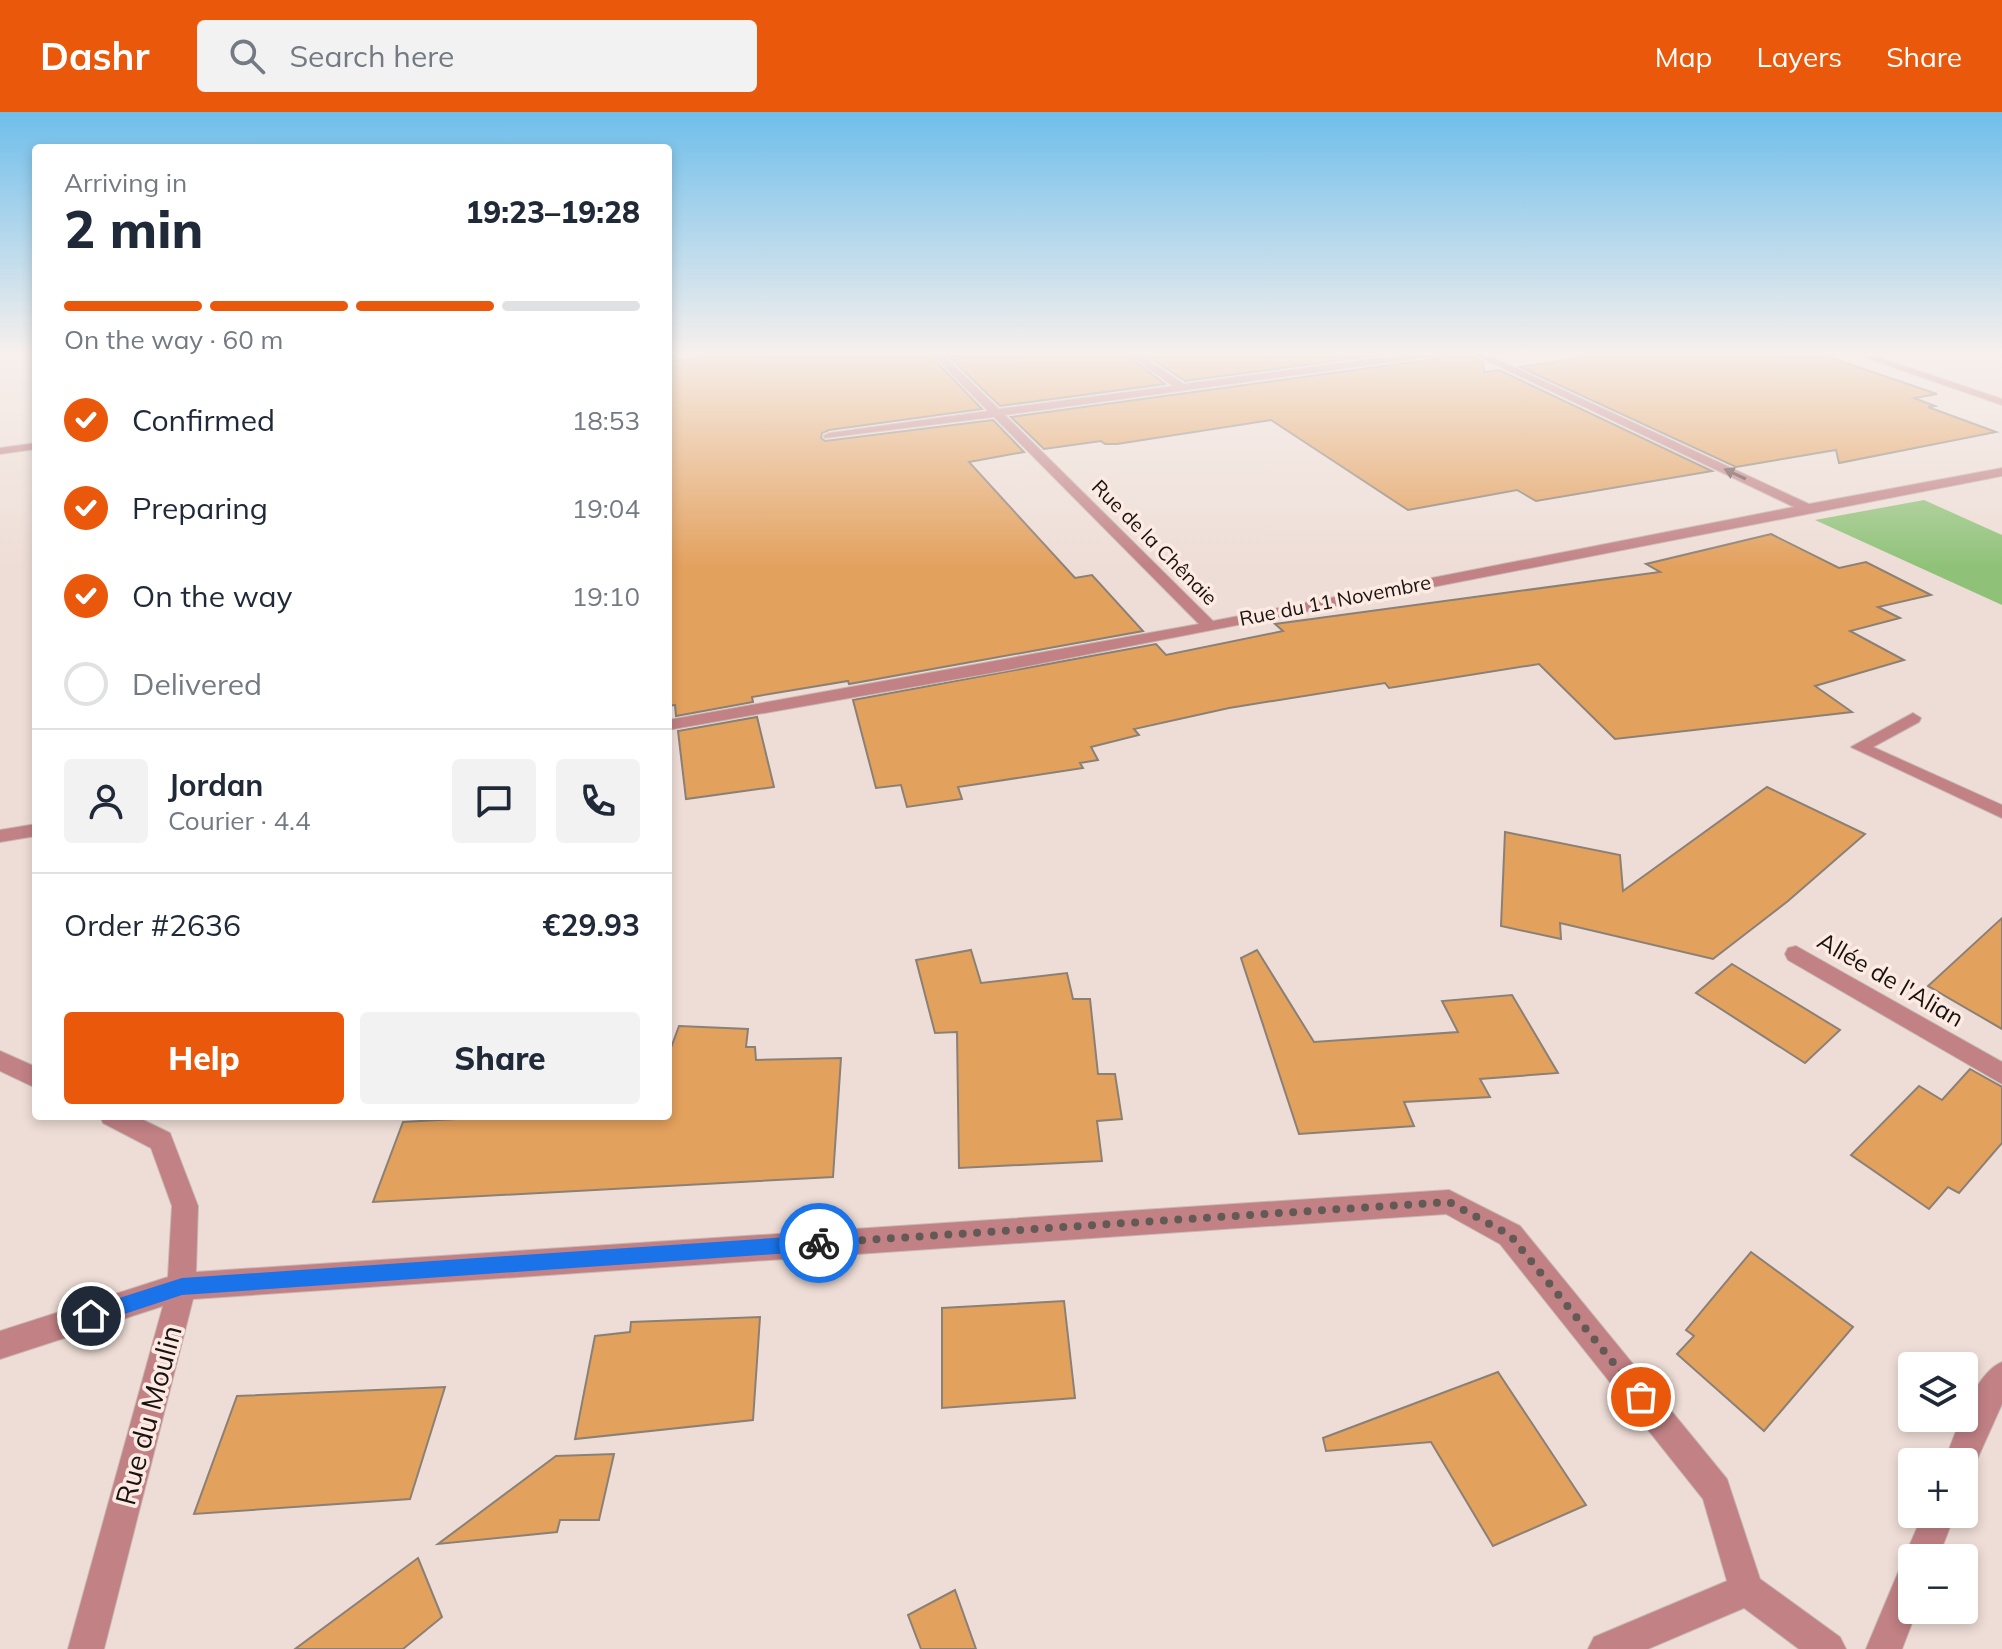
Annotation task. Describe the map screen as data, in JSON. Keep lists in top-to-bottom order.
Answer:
{
  "streets": {
    "street": [
      "Rue de la Chênaie",
      "Rue du 11 Novembre",
      "Allée de l'Alian",
      "Rue du Moulin"
    ]
  },
  "crossings": [
    ["Rue de la Chênaie", "Rue du 11 Novembre"]
  ],
  "page": {
    "header": "Dashr",
    "search": "Search here",
    "nav": ["Map", "Layers", "Share"],
    "heading": ["2 min", "Arriving in", "19:23–19:28"],
    "panel": [
      "Jordan",
      "Courier · 4.4",
      "Order #2636",
      "€29.93"
    ],
    "bar": "On the way · 60 m",
    "list": [
      ["Confirmed", "18:53"],
      ["Preparing", "19:04"],
      ["On the way", "19:10"],
      "Delivered"
    ],
    "buttons": ["Help", "Share"],
    "map_buttons": ["+", "−"]
  }
}
